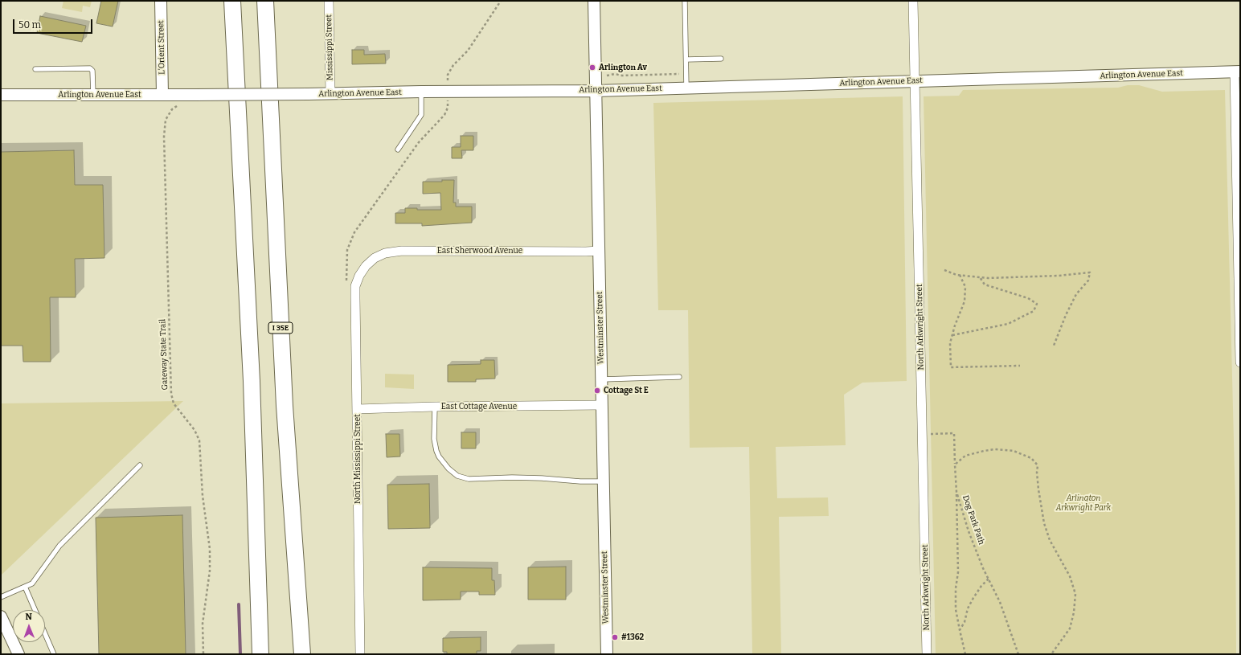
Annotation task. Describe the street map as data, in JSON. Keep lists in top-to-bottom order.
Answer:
{
  "streets": {
    "highway": ["I 35E"],
    "street": [
      "L'Orient Street",
      "Mississippi Street",
      "Arlington Avenue East",
      "East Sherwood Avenue",
      "North Arkwright Street",
      "Westminster Street",
      "East Cottage Avenue",
      "North Mississippi Street"
    ],
    "path": ["Gateway State Trail", "Dog Park Path"]
  },
  "crossings": [
    ["L'Orient Street", "Arlington Avenue East"],
    ["Mississippi Street", "Arlington Avenue East"],
    ["Arlington Avenue East", "North Arkwright Street"],
    ["Arlington Avenue East", "Westminster Street"],
    ["East Sherwood Avenue", "Westminster Street"],
    ["East Sherwood Avenue", "North Mississippi Street"],
    ["North Arkwright Street", "Dog Park Path"],
    ["Westminster Street", "East Cottage Avenue"],
    ["East Cottage Avenue", "North Mississippi Street"]
  ],
  "parks": ["Arlington Arkwright Park"],
  "places": ["Arlington Av", "Cottage St E", "#1362"],
  "scale_bar": "50 m",
  "north": "top"
}
